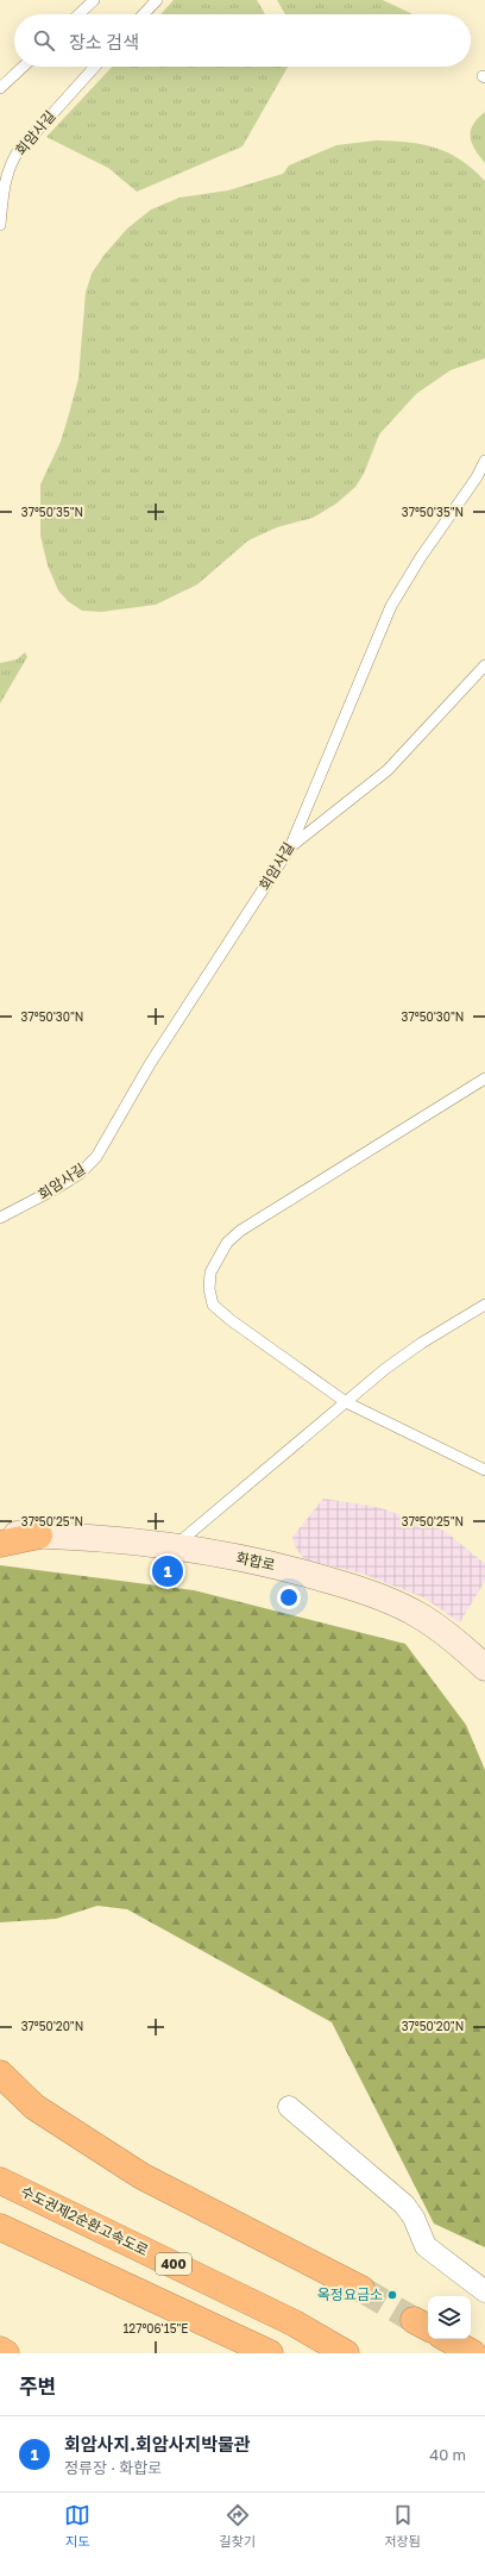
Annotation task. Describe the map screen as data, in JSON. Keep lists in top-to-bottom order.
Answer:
{
  "streets": {
    "highway": ["수도권제2순환고속도로", "400"],
    "main road": ["화합로"],
    "lane": ["회암사길"]
  },
  "places": ["옥정요금소"],
  "page": {
    "search": "장소 검색",
    "pins": "1",
    "heading": "주변",
    "list": [
      {
        "mark": "1",
        "name": "회암사지.회암사지박물관",
        "note": "정류장 · 화합로",
        "value": "40 m"
      }
    ],
    "nav": ["지도", "길찾기", "저장됨"]
  },
  "coordinates": [
    "37°50'35\"N",
    "37°50'30\"N",
    "37°50'25\"N",
    "37°50'20\"N",
    "127°06'15\"E"
  ]
}
